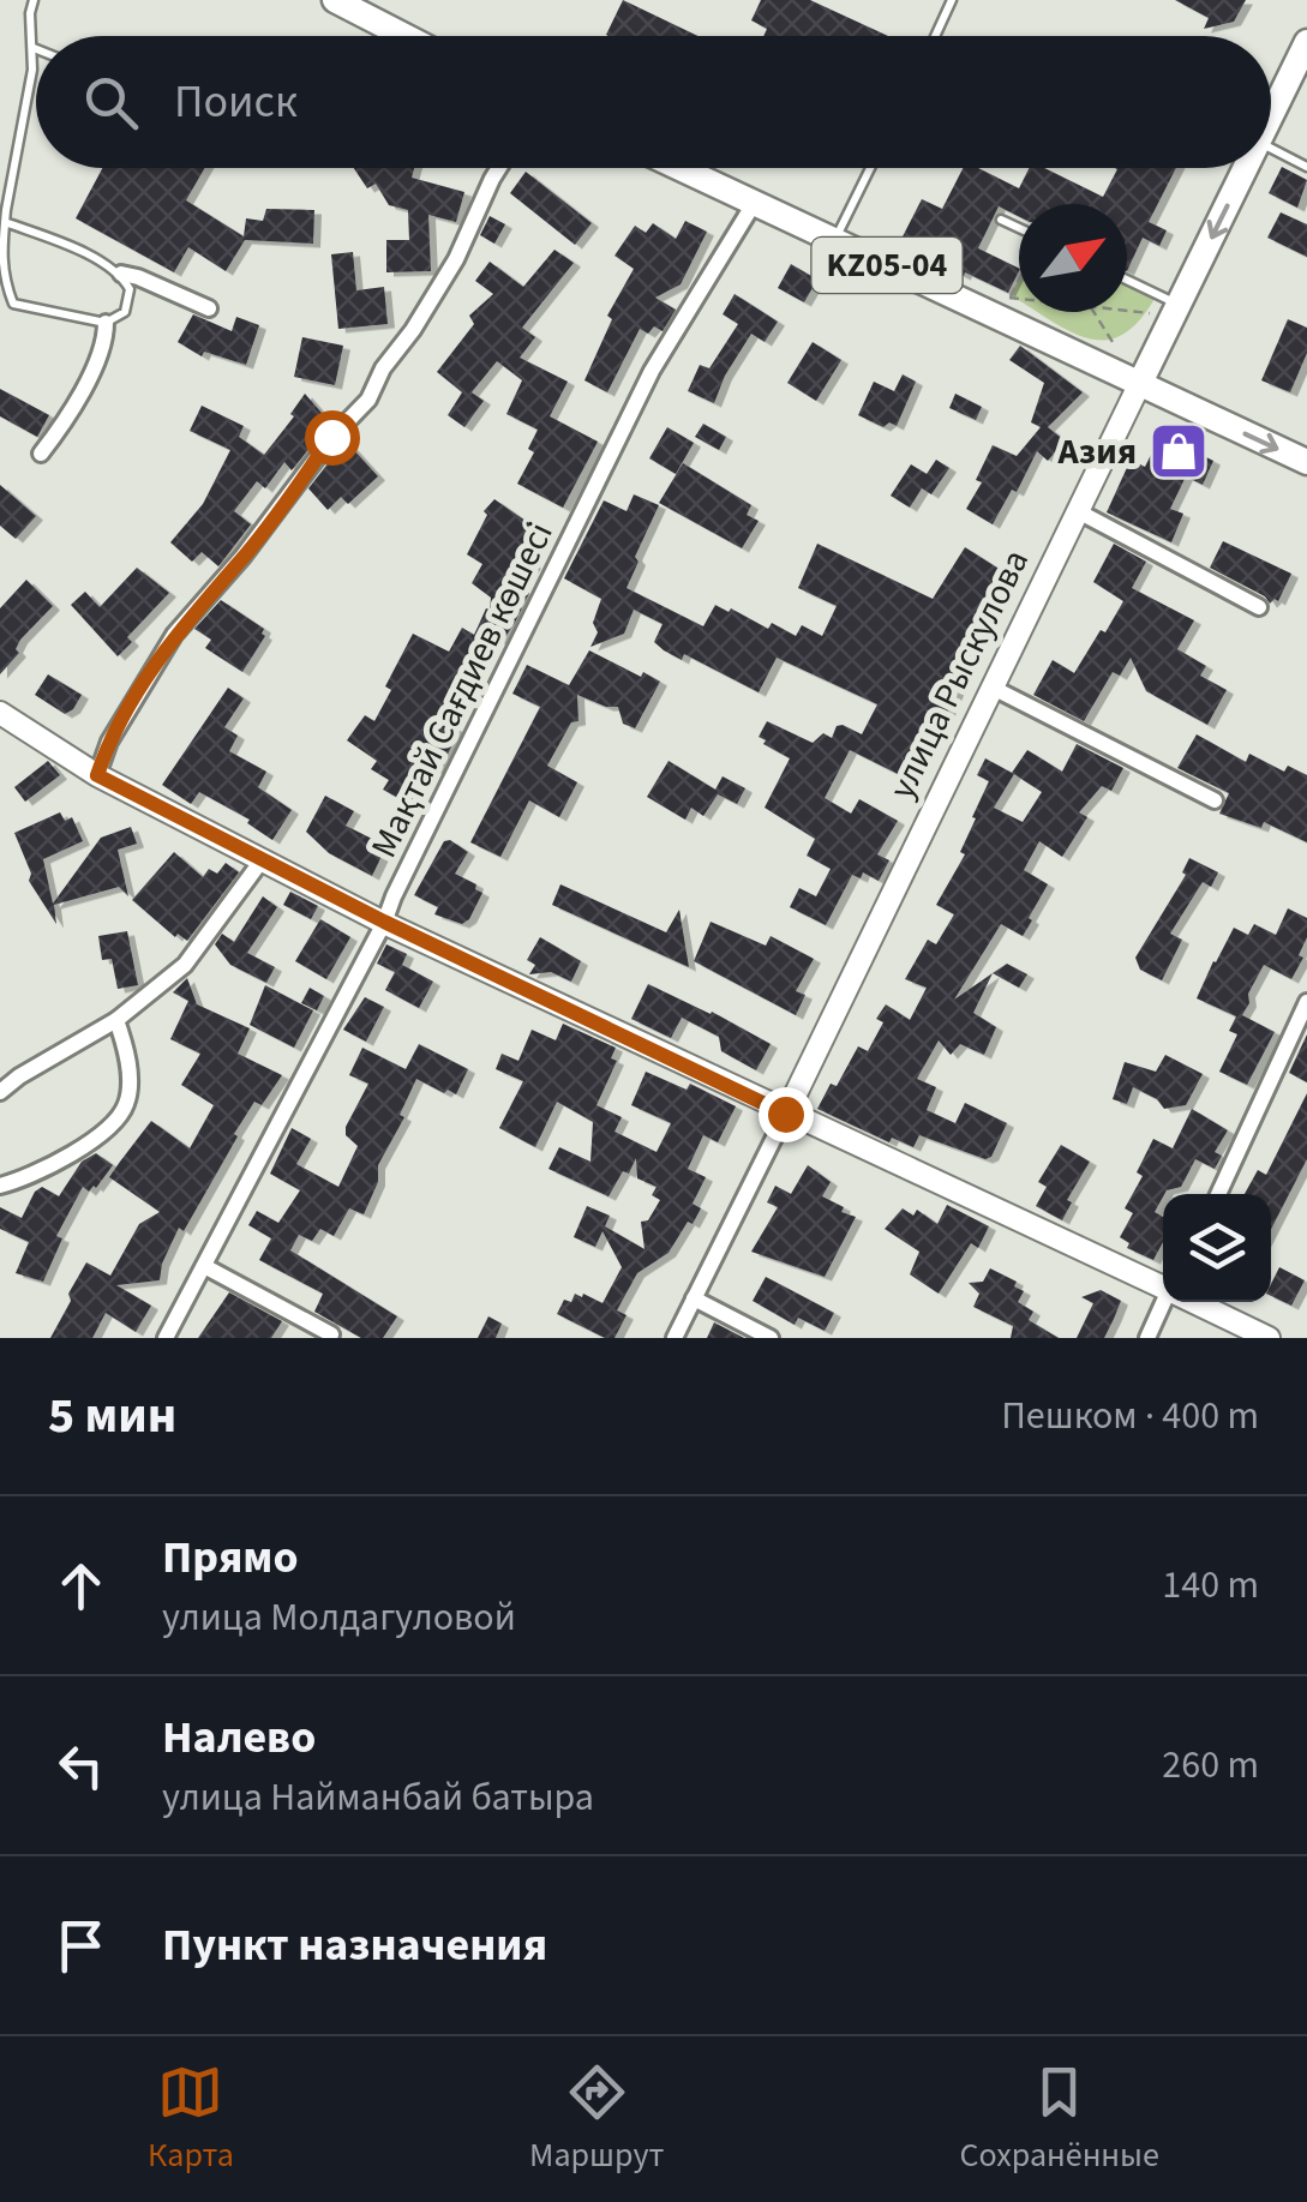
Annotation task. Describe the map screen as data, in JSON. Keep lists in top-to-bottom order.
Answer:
{
  "streets": {
    "main road": ["KZ05-04", "улица Рыскулова"],
    "street": ["Мақтай Сағдиев көшесі"]
  },
  "crossings": [
    ["KZ05-04", "улица Рыскулова"],
    ["KZ05-04", "Мақтай Сағдиев көшесі"]
  ],
  "places": {
    "shop": ["Азия"]
  },
  "north": "top right",
  "page": {
    "search": "Поиск",
    "heading": ["5 мин", "Пешком · 400 m"],
    "list": [
      ["Прямо", "улица Молдагуловой", "140 m"],
      ["Налево", "улица Найманбай батыра", "260 m"],
      "Пункт назначения"
    ],
    "nav": ["Карта", "Маршрут", "Сохранённые"]
  }
}
